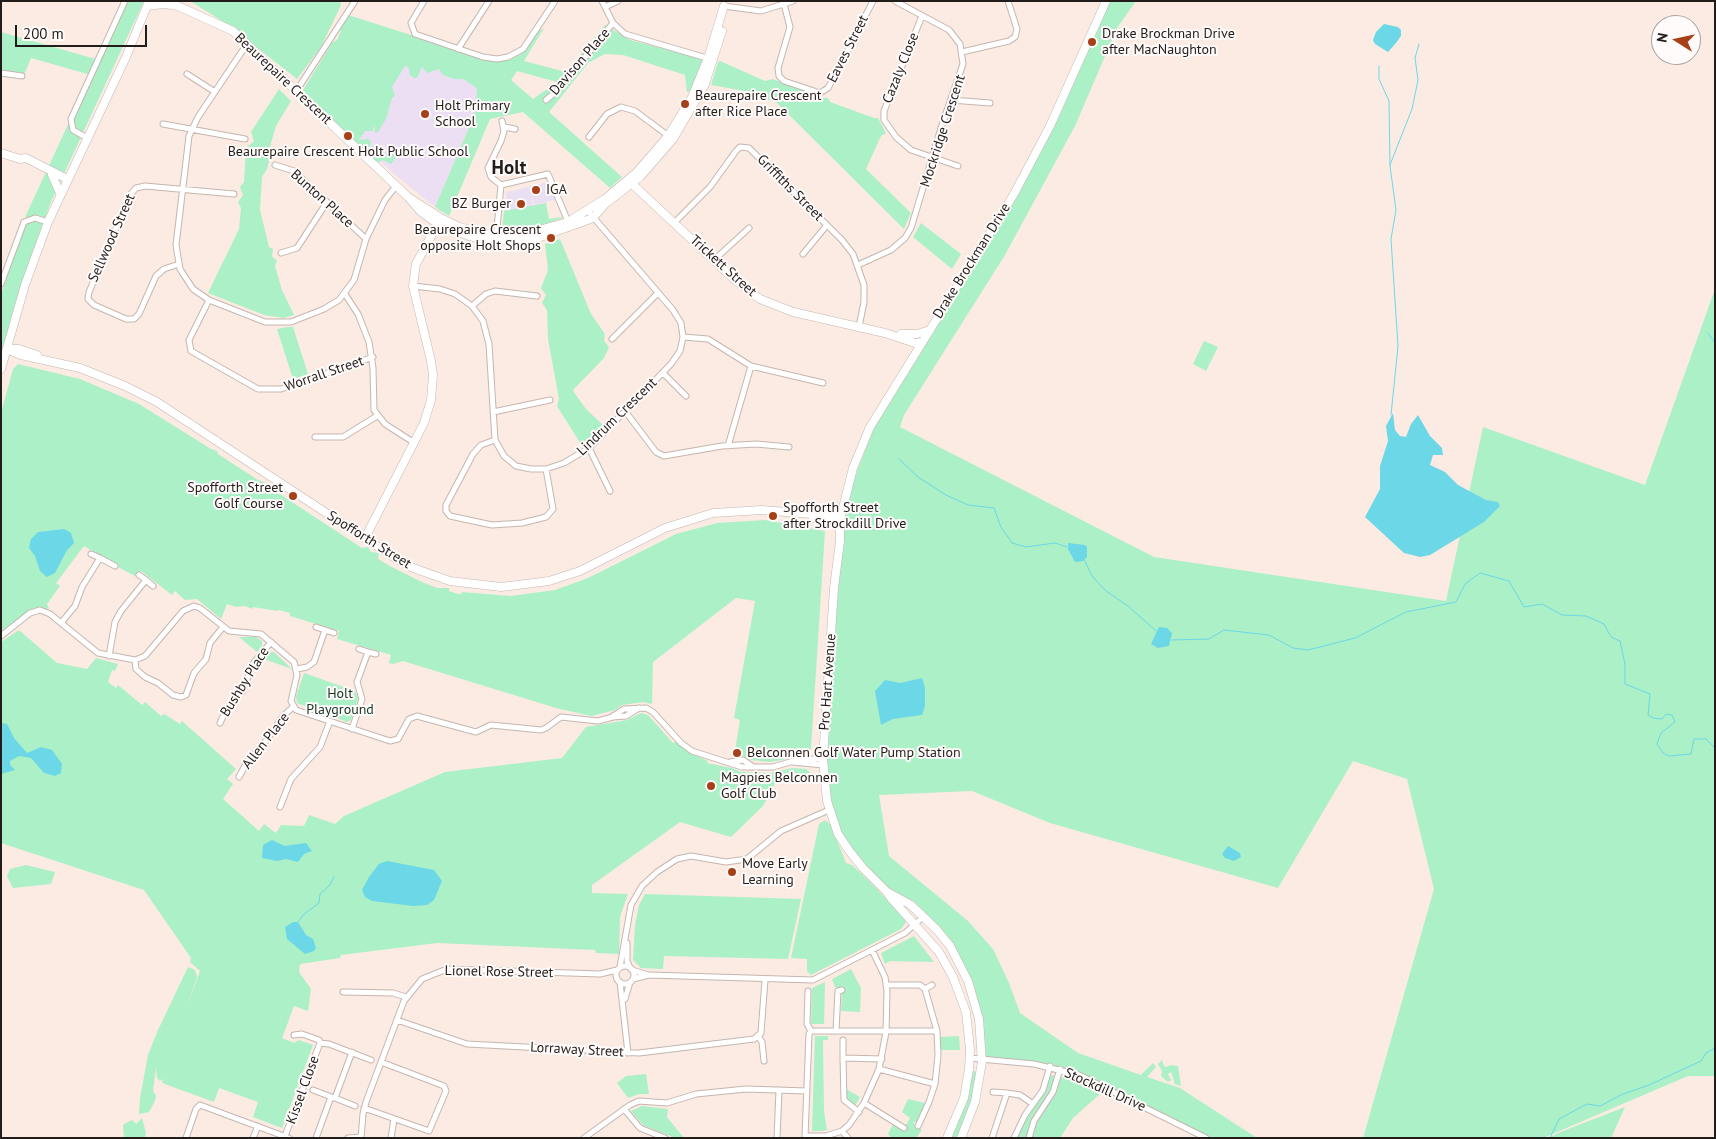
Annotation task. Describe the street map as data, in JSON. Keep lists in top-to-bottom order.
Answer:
{
  "streets": {
    "street": [
      "Eaves Street",
      "Davison Place",
      "Cazaly Close",
      "Beaurepaire Crescent",
      "Mockridge Crescent",
      "Griffiths Street",
      "Bunton Place",
      "Sellwood Street",
      "Drake Brockman Drive",
      "Trickett Street",
      "Worrall Street",
      "Lindrum Crescent",
      "Spofforth Street",
      "Bushby Place",
      "Pro Hart Avenue",
      "Allen Place",
      "Lionel Rose Street",
      "Lorraway Street",
      "Kissel Close",
      "Stockdill Drive"
    ]
  },
  "crossings": [
    ["Cazaly Close", "Mockridge Crescent"],
    ["Beaurepaire Crescent", "Trickett Street"],
    ["Mockridge Crescent", "Griffiths Street"],
    ["Griffiths Street", "Trickett Street"],
    ["Drake Brockman Drive", "Trickett Street"],
    ["Drake Brockman Drive", "Spofforth Street"],
    ["Drake Brockman Drive", "Pro Hart Avenue"],
    ["Spofforth Street", "Pro Hart Avenue"],
    ["Pro Hart Avenue", "Stockdill Drive"],
    ["Lionel Rose Street", "Lorraway Street"]
  ],
  "districts": ["Holt"],
  "parks": ["Holt Playground"],
  "places": [
    "Drake Brockman Drive after MacNaughton",
    "Beaurepaire Crescent after Rice Place",
    "Holt Primary School",
    "Beaurepaire Crescent Holt Public School",
    "IGA",
    "BZ Burger",
    "Beaurepaire Crescent opposite Holt Shops",
    "Spofforth Street Golf Course",
    "Spofforth Street after Strockdill Drive",
    "Belconnen Golf Water Pump Station",
    "Magpies Belconnen Golf Club",
    "Move Early Learning"
  ],
  "scale_bar": "200 m",
  "north": "left"
}
